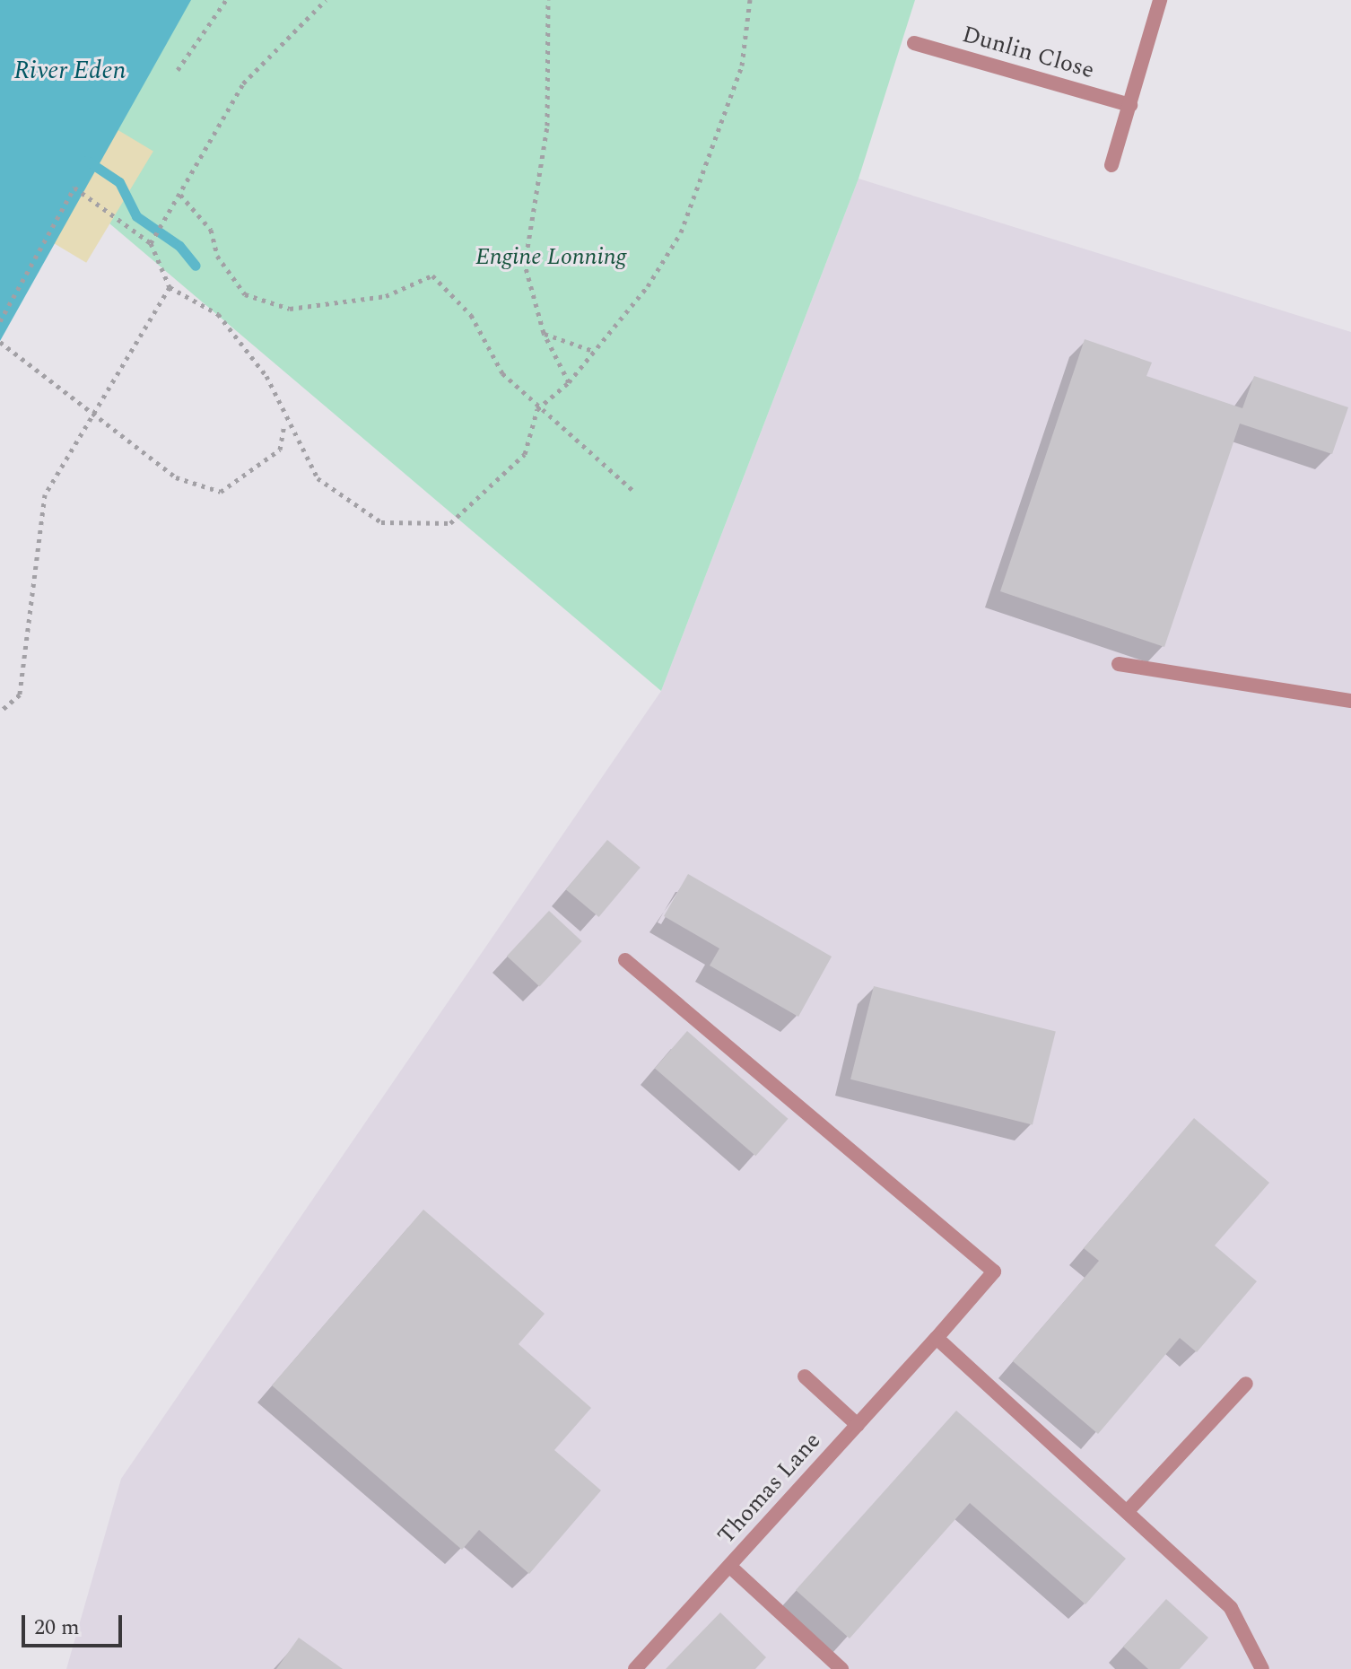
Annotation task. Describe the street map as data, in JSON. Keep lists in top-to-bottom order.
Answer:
{
  "streets": {
    "street": ["Dunlin Close", "Thomas Lane"]
  },
  "water": ["River Eden"],
  "parks": ["Engine Lonning"],
  "scale_bar": "20 m"
}
